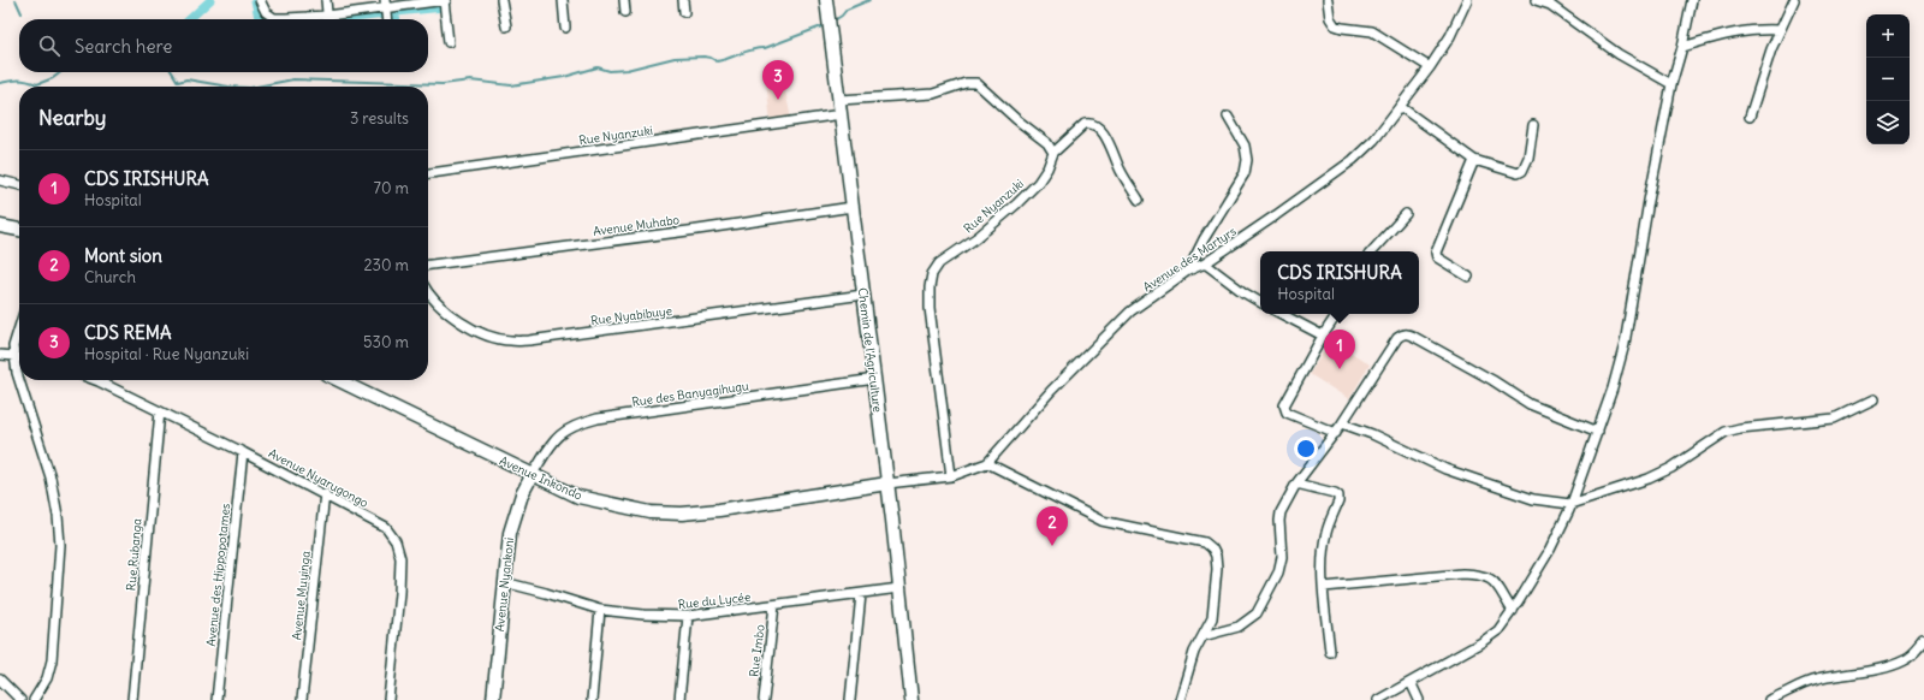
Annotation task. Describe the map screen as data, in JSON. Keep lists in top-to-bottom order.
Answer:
{
  "streets": {
    "street": [
      "Rue Nyanzuki",
      "Avenue Muhabo",
      "Avenue des Martyrs",
      "Rue Nyabibuye",
      "Chemin de l'Agriculture",
      "Rue des Banyagihugu",
      "Avenue Nyarugongo",
      "Avenue Inkondo",
      "Rue Rubanga",
      "Avenue des Hippopotames",
      "Avenue Nyankoni",
      "Avenue Muyinga",
      "Rue du Lycée",
      "Rue Imbo"
    ]
  },
  "crossings": [
    ["Rue Nyanzuki", "Avenue des Martyrs"],
    ["Rue Nyanzuki", "Chemin de l'Agriculture"],
    ["Avenue Muhabo", "Chemin de l'Agriculture"],
    ["Avenue des Martyrs", "Chemin de l'Agriculture"],
    ["Avenue des Martyrs", "Avenue Inkondo"],
    ["Rue Nyabibuye", "Chemin de l'Agriculture"],
    ["Chemin de l'Agriculture", "Rue des Banyagihugu"],
    ["Chemin de l'Agriculture", "Avenue Inkondo"],
    ["Chemin de l'Agriculture", "Rue du Lycée"],
    ["Rue des Banyagihugu", "Avenue Inkondo"],
    ["Rue des Banyagihugu", "Avenue Nyankoni"],
    ["Avenue Nyarugongo", "Rue Rubanga"],
    ["Avenue Nyarugongo", "Avenue des Hippopotames"],
    ["Avenue Nyarugongo", "Avenue Muyinga"],
    ["Avenue Inkondo", "Avenue Nyankoni"],
    ["Avenue Nyankoni", "Rue du Lycée"],
    ["Rue du Lycée", "Rue Imbo"]
  ],
  "page": {
    "map_buttons": ["+", "−"],
    "search": "Search here",
    "pins": ["3", "1", "2"],
    "heading": ["Nearby", "3 results"],
    "list": [
      {
        "mark": "1",
        "name": "CDS IRISHURA",
        "note": "Hospital",
        "value": "70 m"
      },
      {
        "mark": "2",
        "name": "Mont sion",
        "note": "Church",
        "value": "230 m"
      },
      {
        "mark": "3",
        "name": "CDS REMA",
        "note": "Hospital · Rue Nyanzuki",
        "value": "530 m"
      }
    ],
    "popup": ["CDS IRISHURA", "Hospital"]
  }
}
